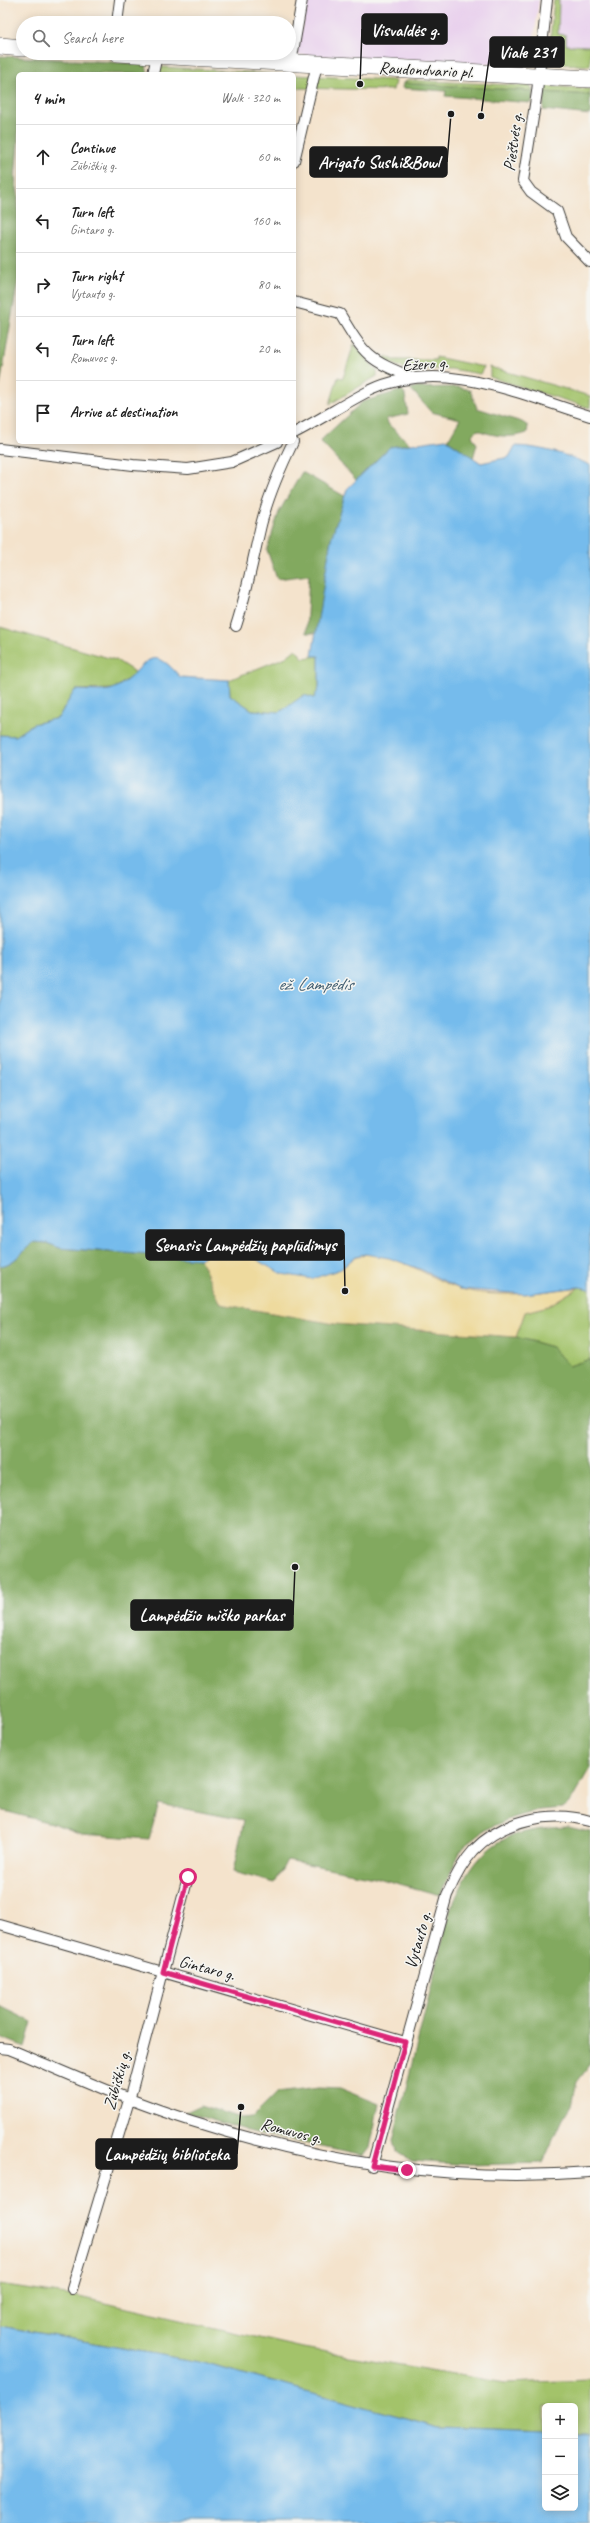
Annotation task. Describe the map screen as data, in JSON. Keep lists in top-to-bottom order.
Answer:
{
  "streets": {
    "main road": ["Raudondvario pl."],
    "street": [
      "Pieštvės g.",
      "Ežero g.",
      "Vytauto g.",
      "Gintaro g.",
      "Zūbiškių g.",
      "Romuvos g."
    ]
  },
  "crossings": [
    ["Raudondvario pl.", "Pieštvės g."],
    ["Vytauto g.", "Gintaro g."],
    ["Vytauto g.", "Romuvos g."],
    ["Gintaro g.", "Zūbiškių g."],
    ["Zūbiškių g.", "Romuvos g."]
  ],
  "water": ["ež. Lampėdis"],
  "places": [
    "Visvaldės g.",
    "Arigato Sushi&Bowl",
    "Viale 231",
    "Senasis Lampėdžių paplūdimys",
    "Lampėdžio miško parkas",
    "Lampėdžių biblioteka"
  ],
  "page": {
    "search": "Search here",
    "heading": ["4 min", "Walk · 320 m"],
    "list": [
      ["Continue", "Zūbiškių g.", "60 m"],
      ["Turn left", "Gintaro g.", "160 m"],
      ["Turn right", "Vytauto g.", "80 m"],
      ["Turn left", "Romuvos g.", "20 m"],
      "Arrive at destination"
    ],
    "map_buttons": ["+", "−"]
  }
}
